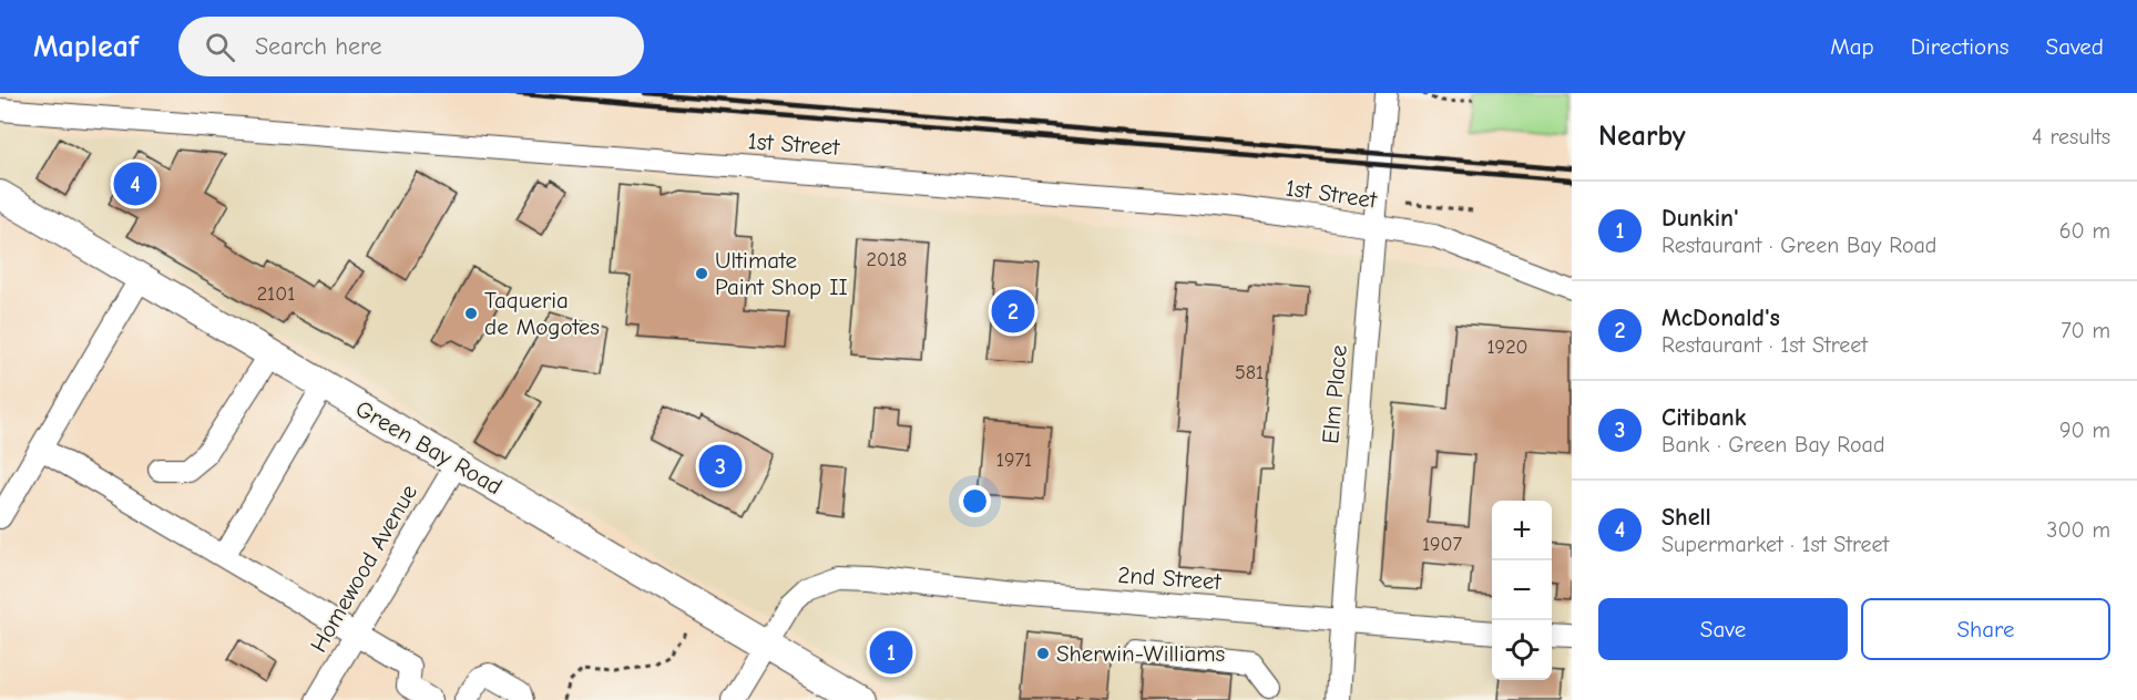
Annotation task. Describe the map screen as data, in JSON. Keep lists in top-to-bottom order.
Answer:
{
  "streets": {
    "main road": ["Green Bay Road"],
    "street": [
      "1st Street",
      "Elm Place",
      "Homewood Avenue",
      "2nd Street"
    ]
  },
  "crossings": [
    ["1st Street", "Elm Place"],
    ["Elm Place", "2nd Street"],
    ["Green Bay Road", "Homewood Avenue"],
    ["Green Bay Road", "2nd Street"]
  ],
  "places": ["Ultimate Paint Shop II", "Taqueria de Mogotes", "Sherwin-Williams"],
  "house_numbers": [
    "2018",
    "2101",
    "1920",
    "581",
    "1971",
    "1907"
  ],
  "page": {
    "header": "Mapleaf",
    "search": "Search here",
    "nav": ["Map", "Directions", "Saved"],
    "heading": ["Nearby", "4 results"],
    "pins": [
      "4",
      "2",
      "3",
      "1"
    ],
    "list": [
      {
        "mark": "1",
        "name": "Dunkin'",
        "note": "Restaurant · Green Bay Road",
        "value": "60 m"
      },
      {
        "mark": "2",
        "name": "McDonald's",
        "note": "Restaurant · 1st Street",
        "value": "70 m"
      },
      {
        "mark": "3",
        "name": "Citibank",
        "note": "Bank · Green Bay Road",
        "value": "90 m"
      },
      {
        "mark": "4",
        "name": "Shell",
        "note": "Supermarket · 1st Street",
        "value": "300 m"
      }
    ],
    "map_buttons": ["+", "−"],
    "buttons": ["Save", "Share"]
  }
}
